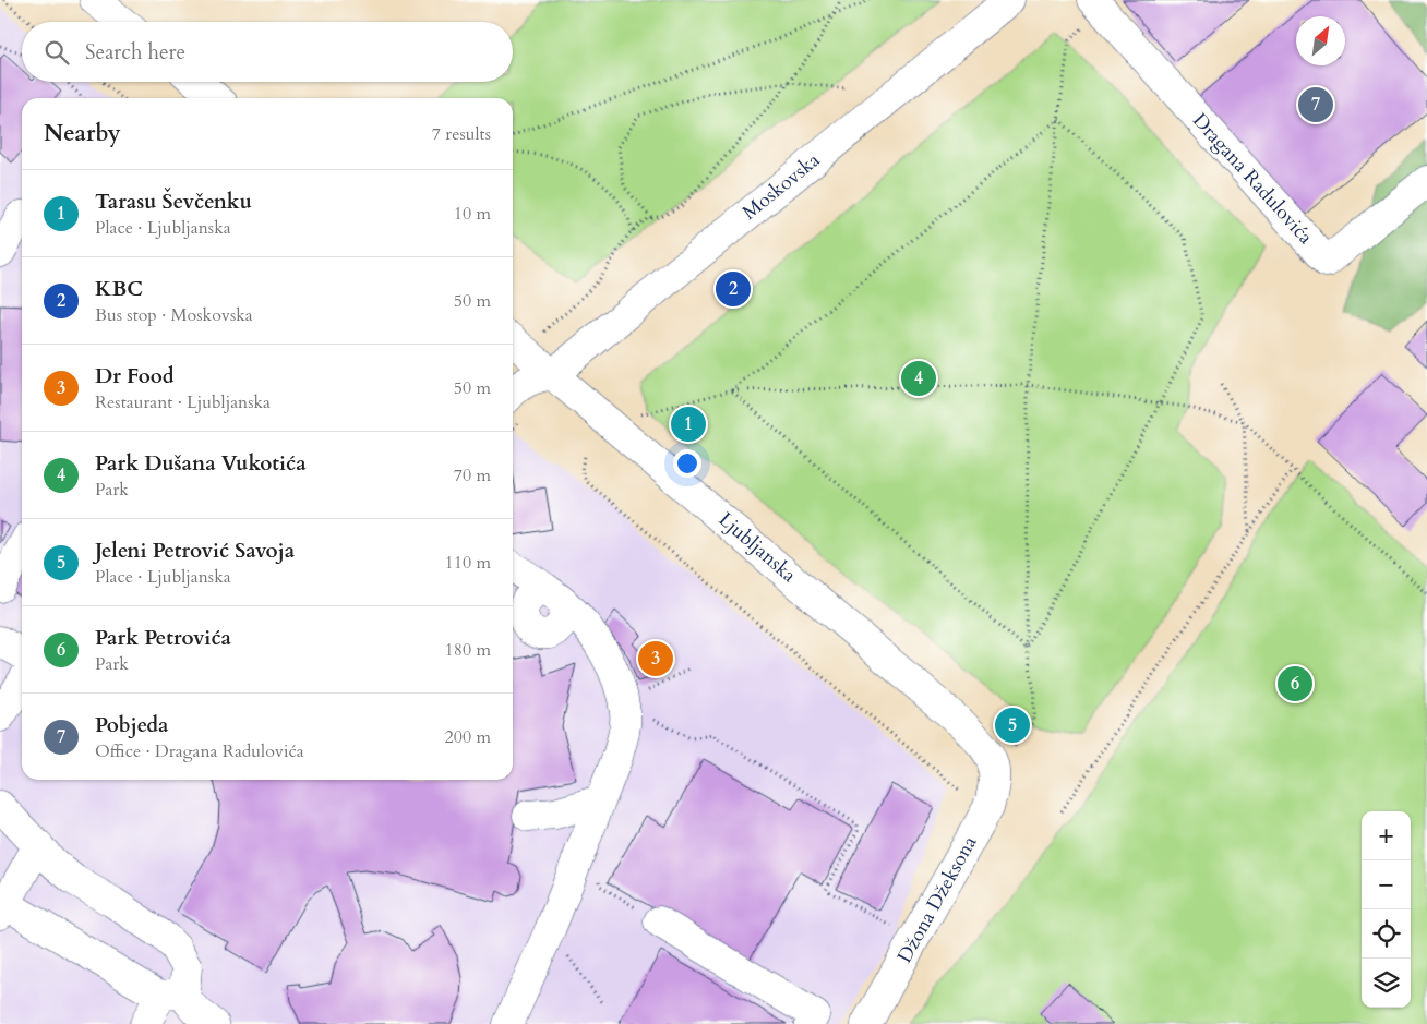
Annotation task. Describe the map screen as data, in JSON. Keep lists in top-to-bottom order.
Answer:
{
  "streets": {
    "street": [
      "Dragana Radulovića",
      "Moskovska",
      "Ljubljanska",
      "Džona Džeksona"
    ]
  },
  "crossings": [
    ["Moskovska", "Ljubljanska"],
    ["Ljubljanska", "Džona Džeksona"]
  ],
  "north": "top right",
  "page": {
    "search": "Search here",
    "pins": [
      "7",
      "2",
      "4",
      "1",
      "3",
      "6",
      "5"
    ],
    "heading": ["Nearby", "7 results"],
    "list": [
      {
        "mark": "1",
        "name": "Tarasu Ševčenku",
        "note": "Place · Ljubljanska",
        "value": "10 m"
      },
      {
        "mark": "2",
        "name": "KBC",
        "note": "Bus stop · Moskovska",
        "value": "50 m"
      },
      {
        "mark": "3",
        "name": "Dr Food",
        "note": "Restaurant · Ljubljanska",
        "value": "50 m"
      },
      {
        "mark": "4",
        "name": "Park Dušana Vukotića",
        "note": "Park",
        "value": "70 m"
      },
      {
        "mark": "5",
        "name": "Jeleni Petrović Savoja",
        "note": "Place · Ljubljanska",
        "value": "110 m"
      },
      {
        "mark": "6",
        "name": "Park Petrovića",
        "note": "Park",
        "value": "180 m"
      },
      {
        "mark": "7",
        "name": "Pobjeda",
        "note": "Office · Dragana Radulovića",
        "value": "200 m"
      }
    ],
    "map_buttons": ["+", "−"]
  }
}
